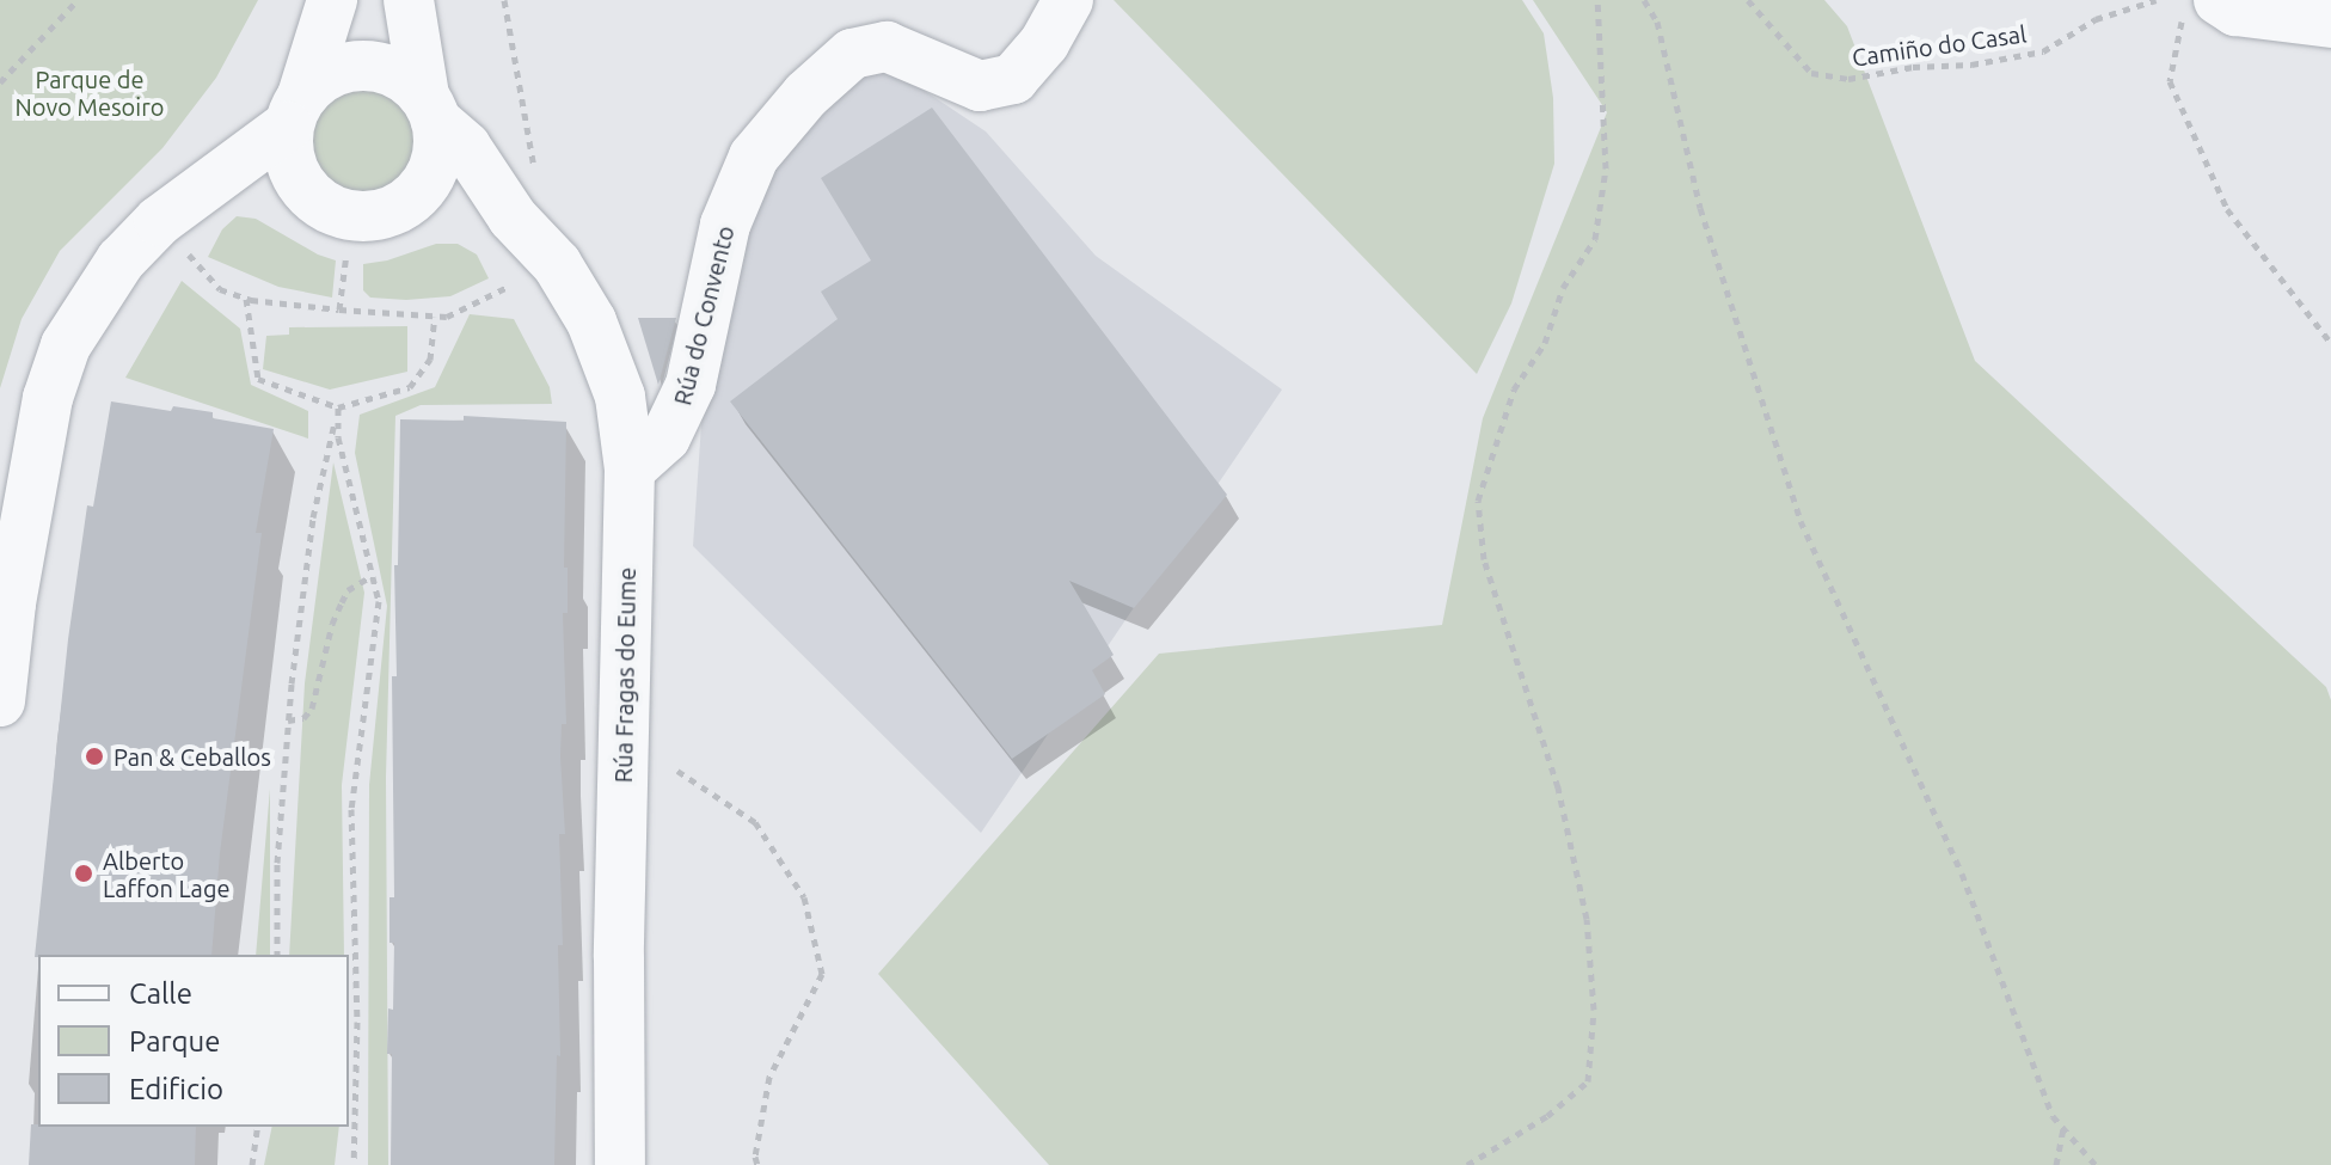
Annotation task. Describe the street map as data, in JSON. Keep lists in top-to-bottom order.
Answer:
{
  "streets": {
    "street": ["Rúa do Convento", "Rúa Fragas do Eume"],
    "path": ["Camiño do Casal"]
  },
  "crossings": [
    ["Rúa do Convento", "Rúa Fragas do Eume"]
  ],
  "parks": ["Parque de Novo Mesoiro"],
  "places": ["Pan & Ceballos", "Alberto Laffon Lage"],
  "legend": ["Calle", "Parque", "Edificio"]
}
